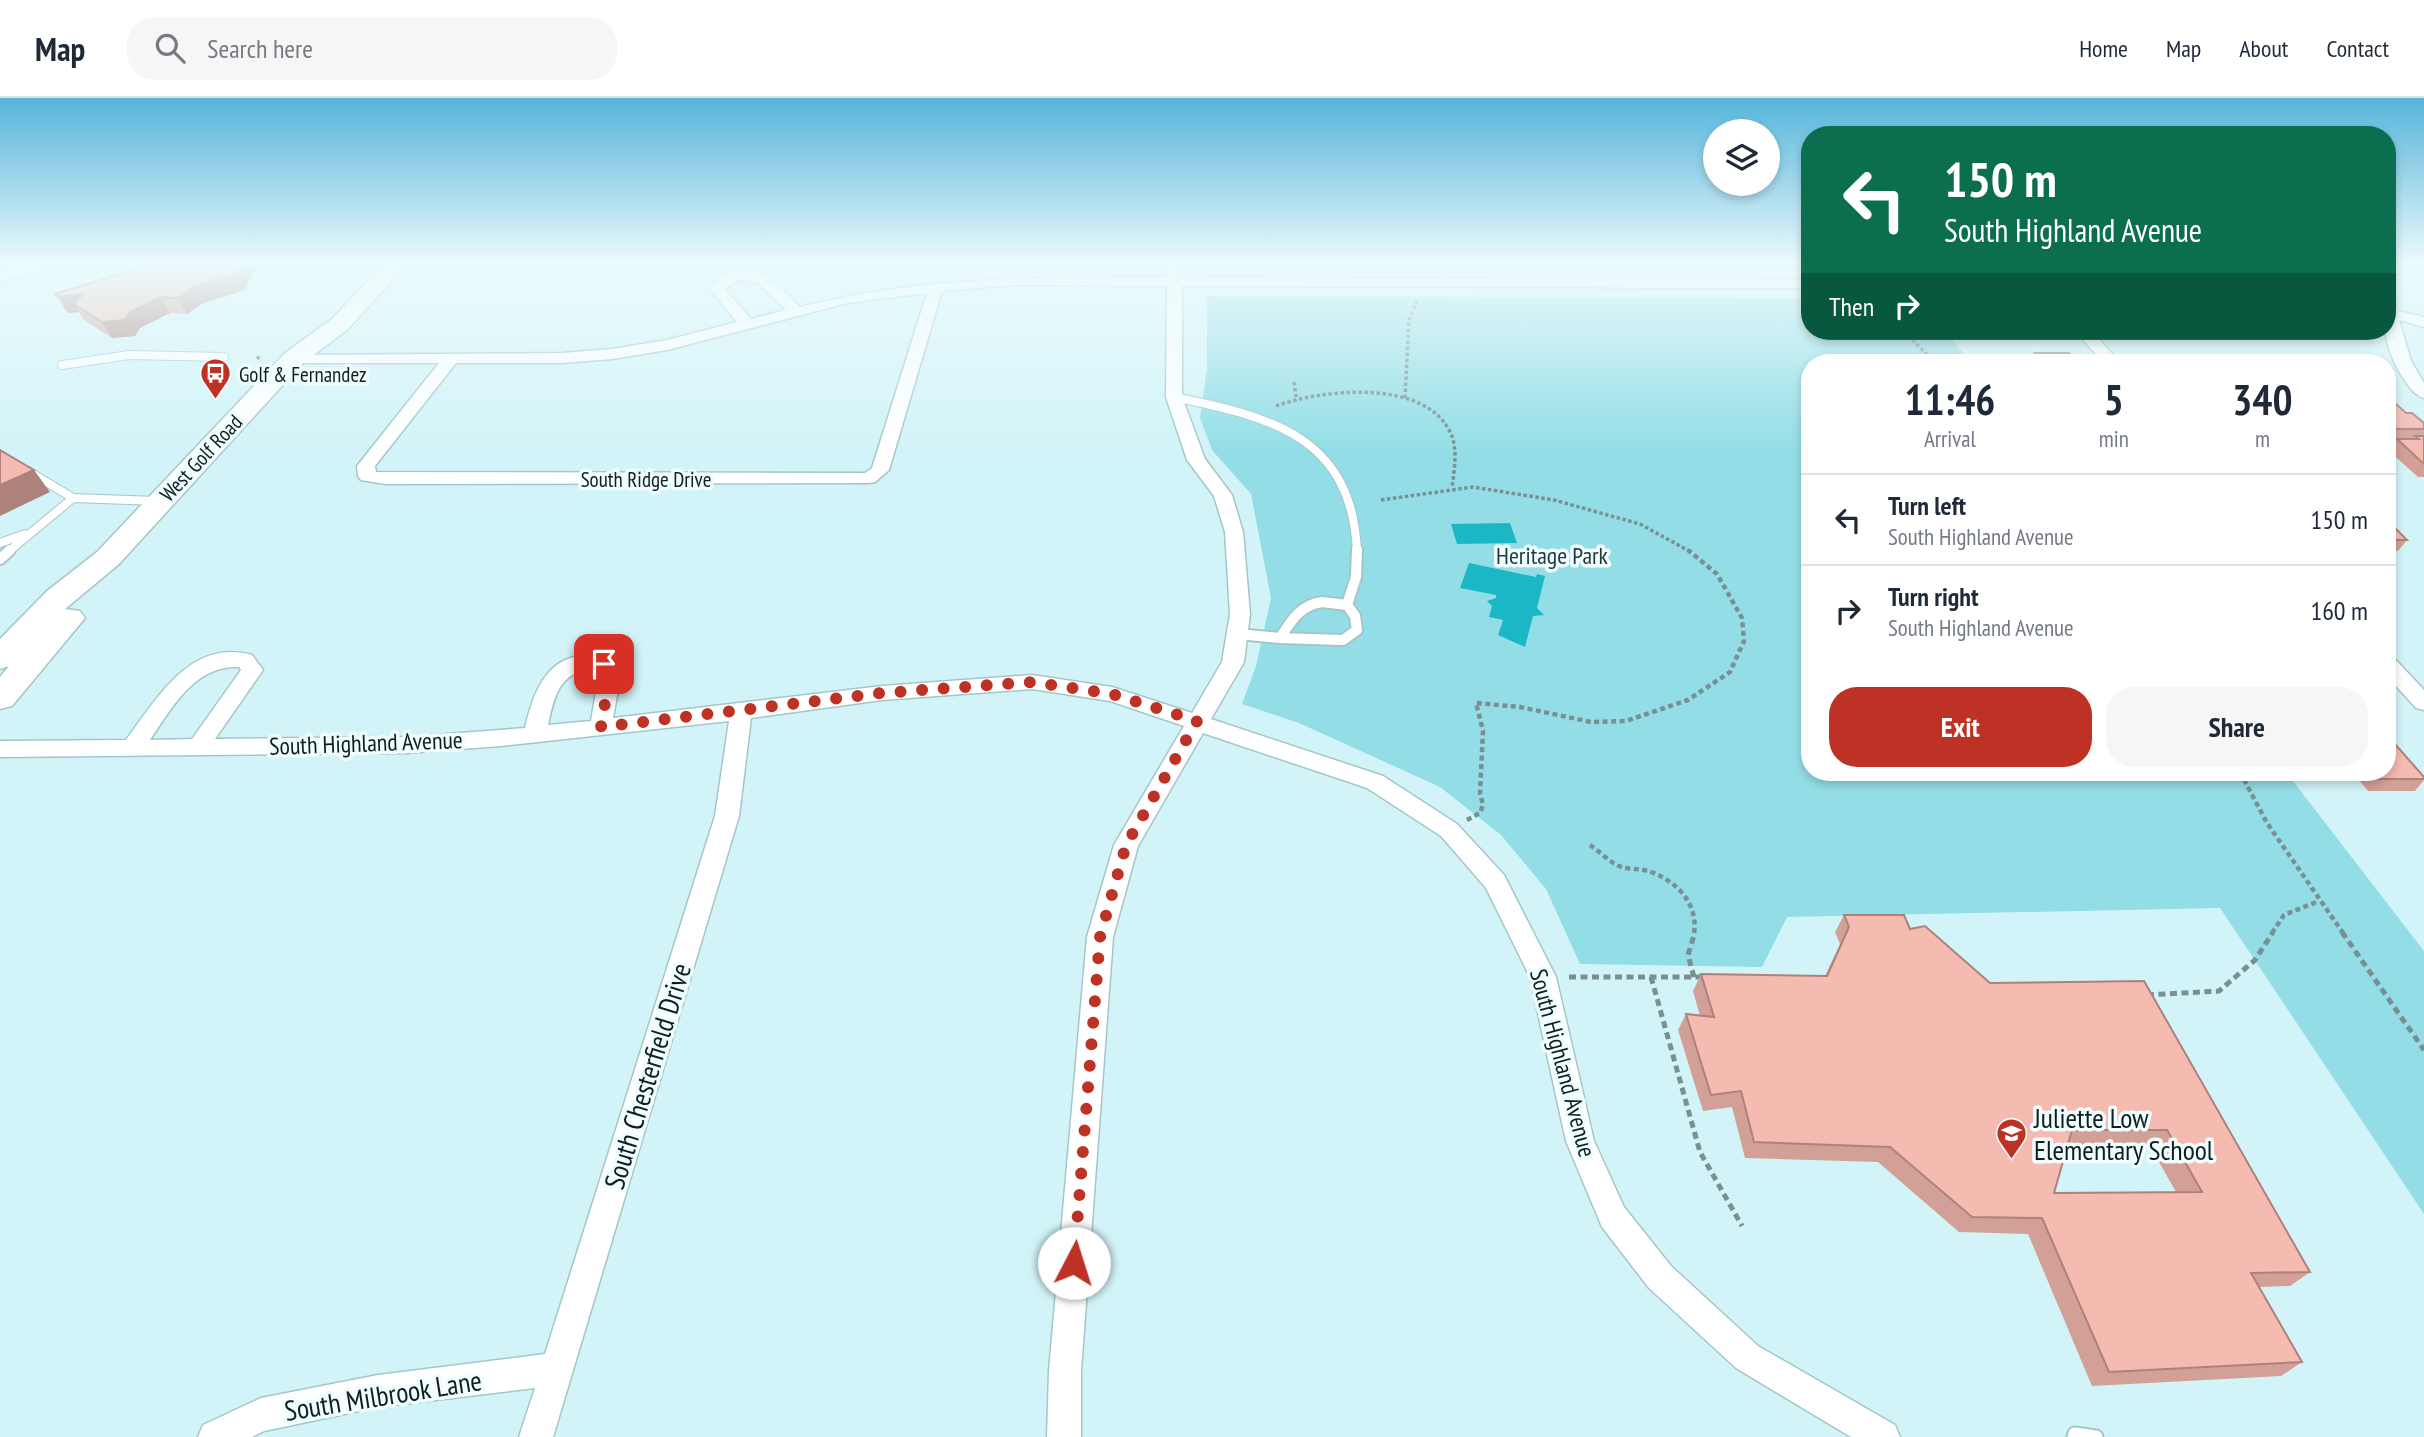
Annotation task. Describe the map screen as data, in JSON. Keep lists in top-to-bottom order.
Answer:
{
  "streets": {
    "main road": ["West Golf Road"],
    "street": [
      "South Ridge Drive",
      "South Highland Avenue",
      "South Chesterfield Drive",
      "South Milbrook Lane"
    ]
  },
  "crossings": [
    ["South Highland Avenue", "South Chesterfield Drive"],
    ["South Chesterfield Drive", "South Milbrook Lane"]
  ],
  "parks": ["Heritage Park"],
  "places": {
    "bus stop": ["Golf & Fernandez"],
    "school or university": ["Juliette Low Elementary School"]
  },
  "page": {
    "header": "Map",
    "search": "Search here",
    "nav": [
      "Home",
      "Map",
      "About",
      "Contact"
    ],
    "turn": ["150 m", "South Highland Avenue"],
    "then": "Then",
    "eta": [
      "11:46",
      "Arrival",
      "5",
      "min",
      "340",
      "m"
    ],
    "list": [
      {
        "name": "Turn left",
        "note": "South Highland Avenue",
        "value": "150 m"
      },
      {
        "name": "Turn right",
        "note": "South Highland Avenue",
        "value": "160 m"
      }
    ],
    "buttons": ["Exit", "Share"]
  }
}
